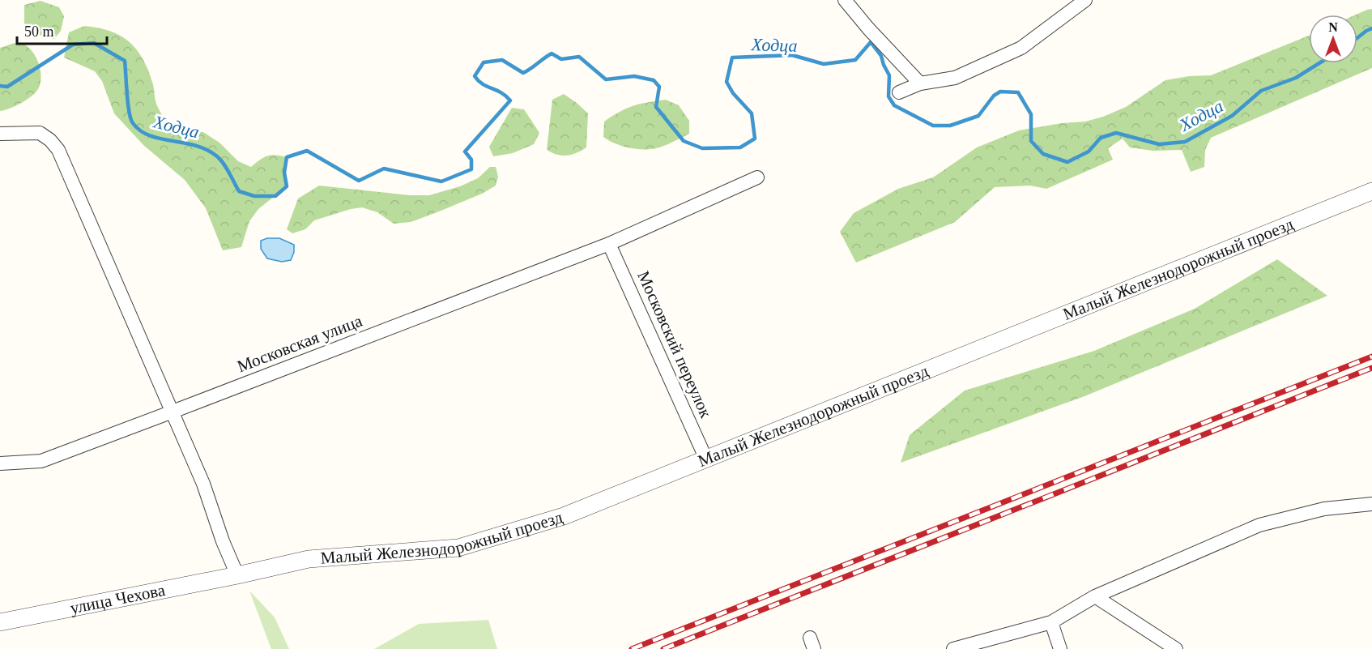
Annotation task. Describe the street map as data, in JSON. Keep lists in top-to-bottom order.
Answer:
{
  "streets": {
    "street": [
      "Малый Железнодорожный проезд",
      "Московская улица",
      "Московский переулок",
      "улица Чехова"
    ]
  },
  "crossings": [
    ["Малый Железнодорожный проезд", "Московский переулок"],
    ["Малый Железнодорожный проезд", "улица Чехова"],
    ["Московская улица", "Московский переулок"]
  ],
  "water": ["Ходца"],
  "scale_bar": "50 m",
  "north": "top"
}
